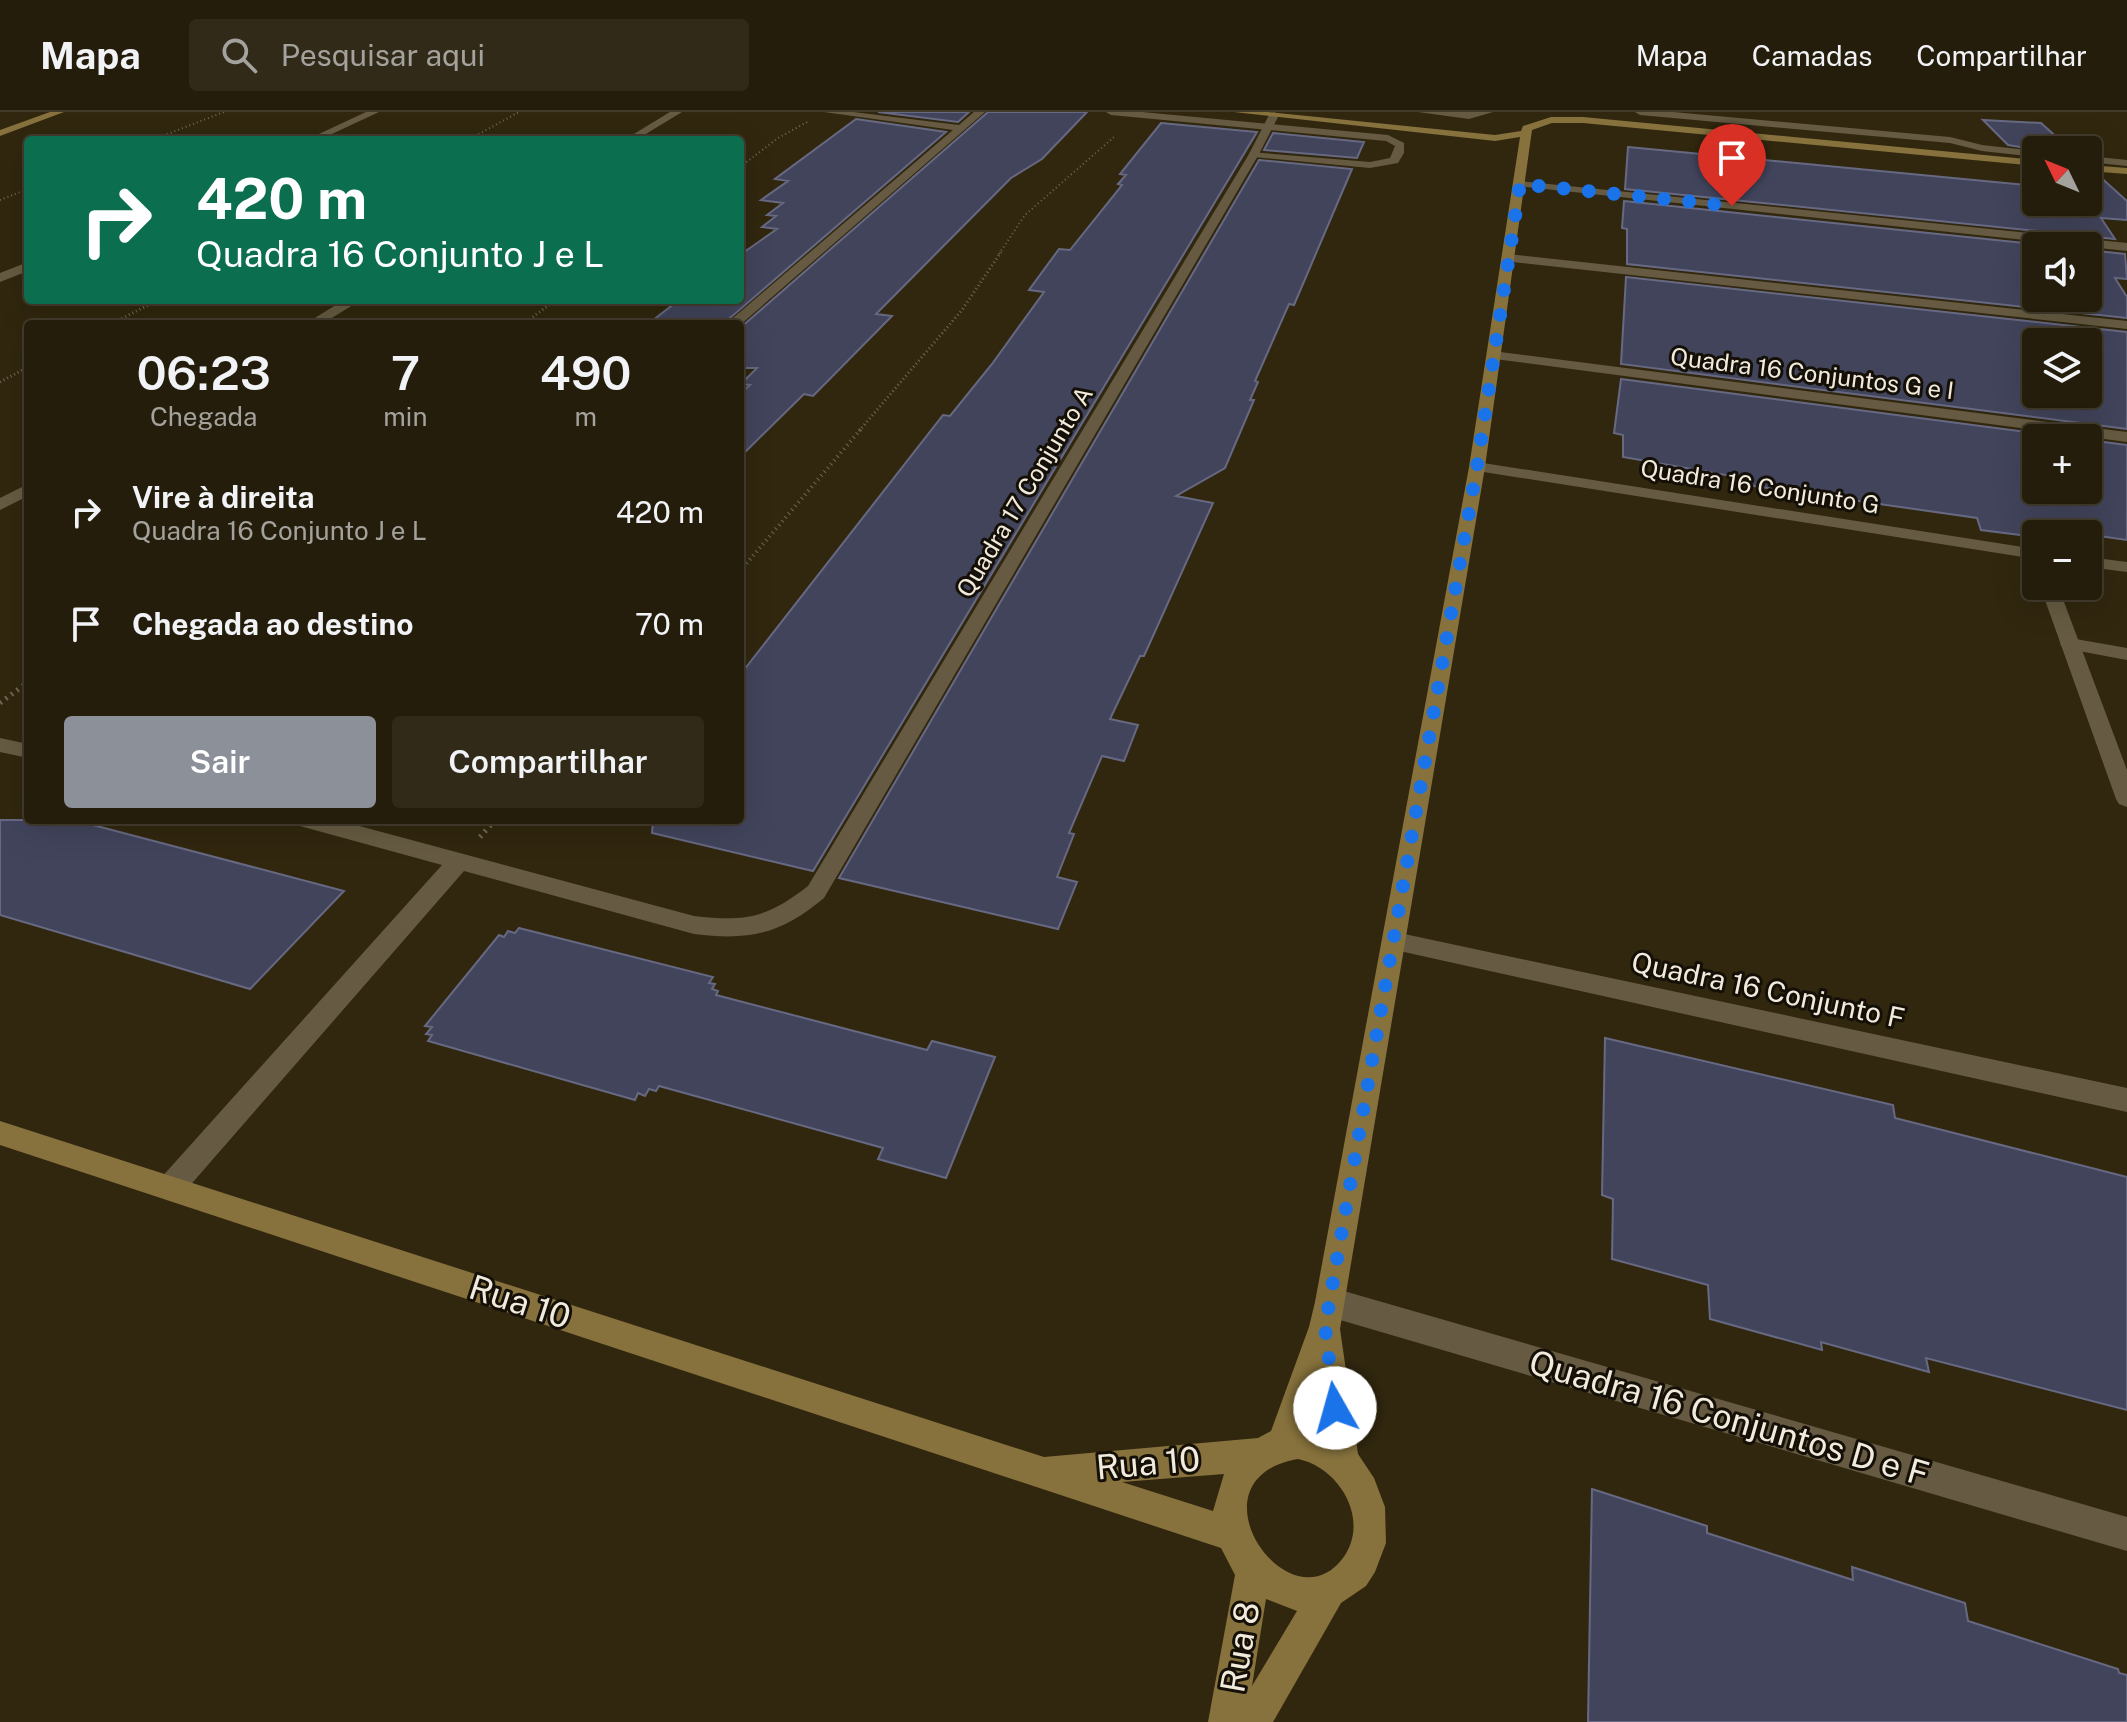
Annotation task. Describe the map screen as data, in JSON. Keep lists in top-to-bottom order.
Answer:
{
  "streets": {
    "main road": ["Rua 10", "Rua 8"],
    "street": [
      "Quadra 16 Conjuntos G e I",
      "Quadra 16 Conjunto G",
      "Quadra 17 Conjunto A",
      "Quadra 16 Conjunto F",
      "Quadra 16 Conjuntos D e F"
    ]
  },
  "crossings": [
    ["Rua 10", "Rua 8"]
  ],
  "north": "top left",
  "page": {
    "header": "Mapa",
    "search": "Pesquisar aqui",
    "nav": ["Mapa", "Camadas", "Compartilhar"],
    "map_buttons": ["+", "−"],
    "turn": ["420 m", "Quadra 16 Conjunto J e L"],
    "eta": [
      "06:23",
      "Chegada",
      "7",
      "min",
      "490",
      "m"
    ],
    "list": [
      {
        "name": "Vire à direita",
        "note": "Quadra 16 Conjunto J e L",
        "value": "420 m"
      },
      {
        "name": "Chegada ao destino",
        "value": "70 m"
      }
    ],
    "buttons": ["Sair", "Compartilhar"]
  }
}
